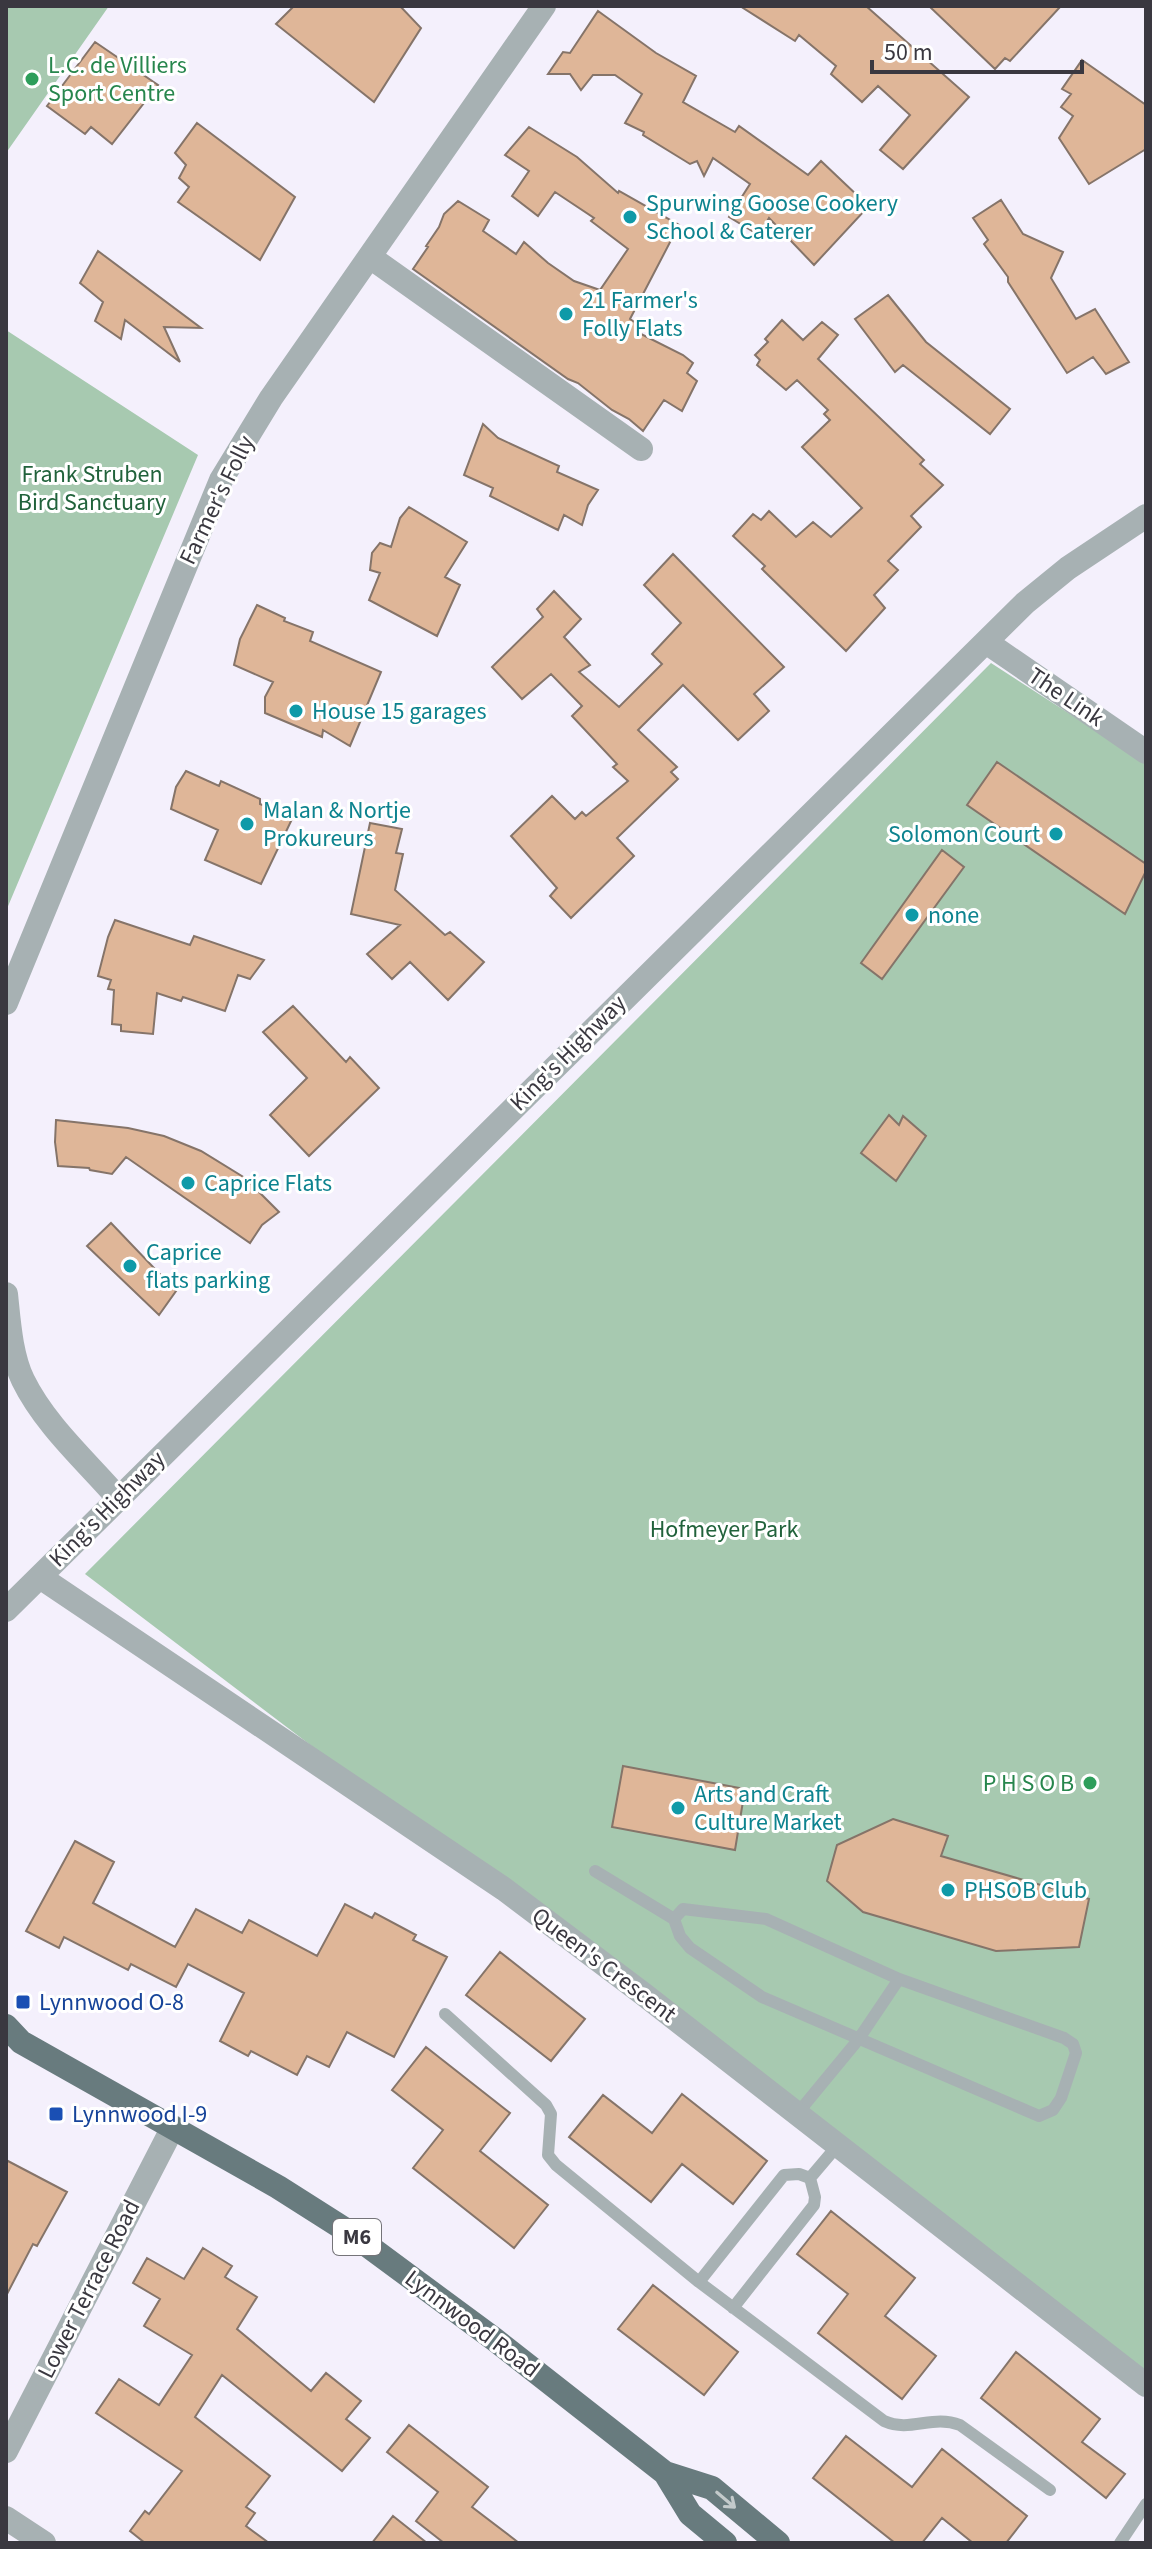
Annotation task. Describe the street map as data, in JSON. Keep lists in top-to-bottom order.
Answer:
{
  "streets": {
    "main road": ["M6", "Lynnwood Road"],
    "street": [
      "Farmer's Folly",
      "The Link",
      "King's Highway",
      "Queen's Crescent",
      "Lower Terrace Road"
    ]
  },
  "crossings": [
    ["The Link", "King's Highway"],
    ["King's Highway", "Queen's Crescent"],
    ["Lower Terrace Road", "Lynnwood Road"]
  ],
  "parks": ["Frank Struben Bird Sanctuary", "Hofmeyer Park"],
  "places": {
    "other": [
      "L.C. de Villiers Sport Centre",
      "Spurwing Goose Cookery School & Caterer",
      "21 Farmer's Folly Flats",
      "House 15 garages",
      "Malan & Nortje Prokureurs",
      "Solomon Court",
      "none",
      "Caprice Flats",
      "Caprice flats parking",
      "P H S O B",
      "Arts and Craft Culture Market",
      "PHSOB Club"
    ],
    "transit": ["Lynnwood O-8", "Lynnwood I-9"]
  },
  "scale_bar": "50 m"
}
